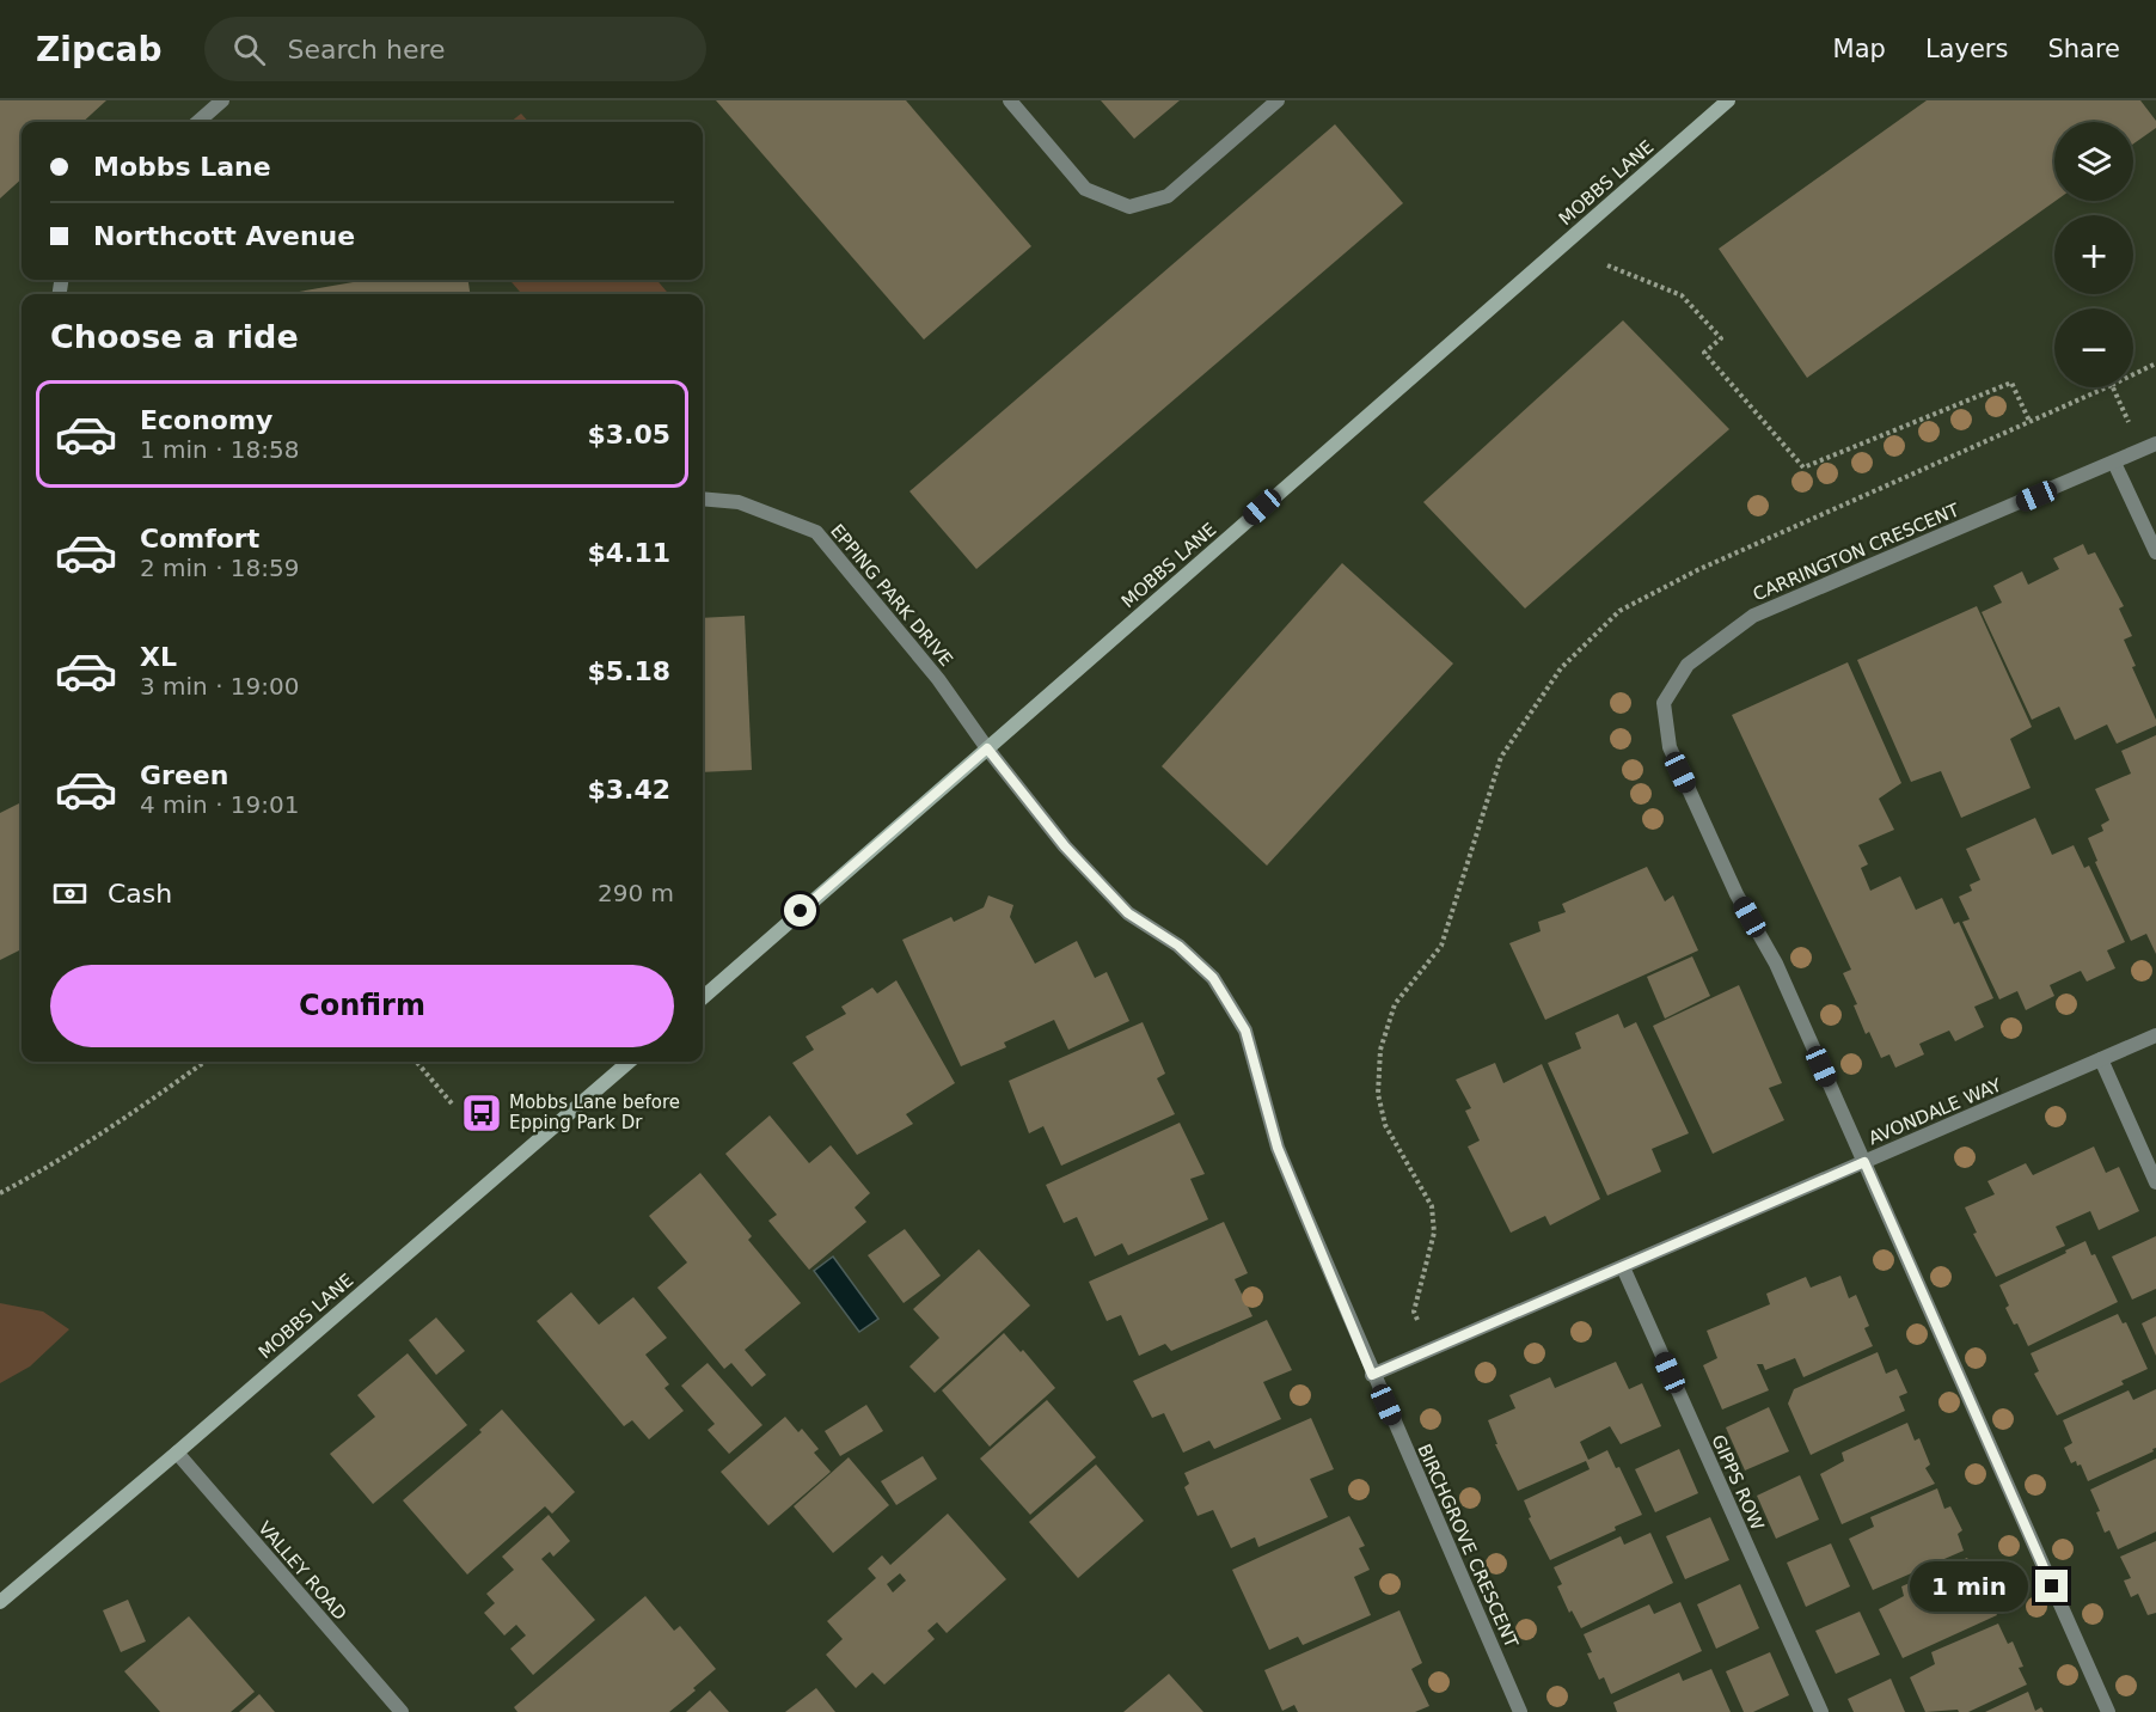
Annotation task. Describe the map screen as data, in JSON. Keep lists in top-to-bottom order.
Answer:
{
  "streets": {
    "street": [
      "MOBBS LANE",
      "CARRINGTON CRESCENT",
      "EPPING PARK DRIVE",
      "AVONDALE WAY",
      "GIPPS ROW",
      "BIRCHGROVE CRESCENT",
      "VALLEY ROAD"
    ]
  },
  "crossings": [
    ["MOBBS LANE", "EPPING PARK DRIVE"],
    ["MOBBS LANE", "BIRCHGROVE CRESCENT"],
    ["MOBBS LANE", "VALLEY ROAD"],
    ["CARRINGTON CRESCENT", "AVONDALE WAY"],
    ["EPPING PARK DRIVE", "BIRCHGROVE CRESCENT"],
    ["AVONDALE WAY", "GIPPS ROW"],
    ["AVONDALE WAY", "BIRCHGROVE CRESCENT"]
  ],
  "places": {
    "bus stop": ["Mobbs Lane before Epping Park Dr"]
  },
  "page": {
    "header": "Zipcab",
    "search": "Search here",
    "nav": ["Map", "Layers", "Share"],
    "map_buttons": ["+", "−"],
    "banner": ["Mobbs Lane", "Northcott Avenue"],
    "heading": "Choose a ride",
    "list": [
      {
        "name": "Economy",
        "note": "1 min · 18:58",
        "value": "$3.05"
      },
      {
        "name": "Comfort",
        "note": "2 min · 18:59",
        "value": "$4.11"
      },
      {
        "name": "XL",
        "note": "3 min · 19:00",
        "value": "$5.18"
      },
      {
        "name": "Green",
        "note": "4 min · 19:01",
        "value": "$3.42"
      }
    ],
    "pay": ["Cash", "290 m"],
    "buttons": "Confirm",
    "bubble": "1 min"
  }
}
